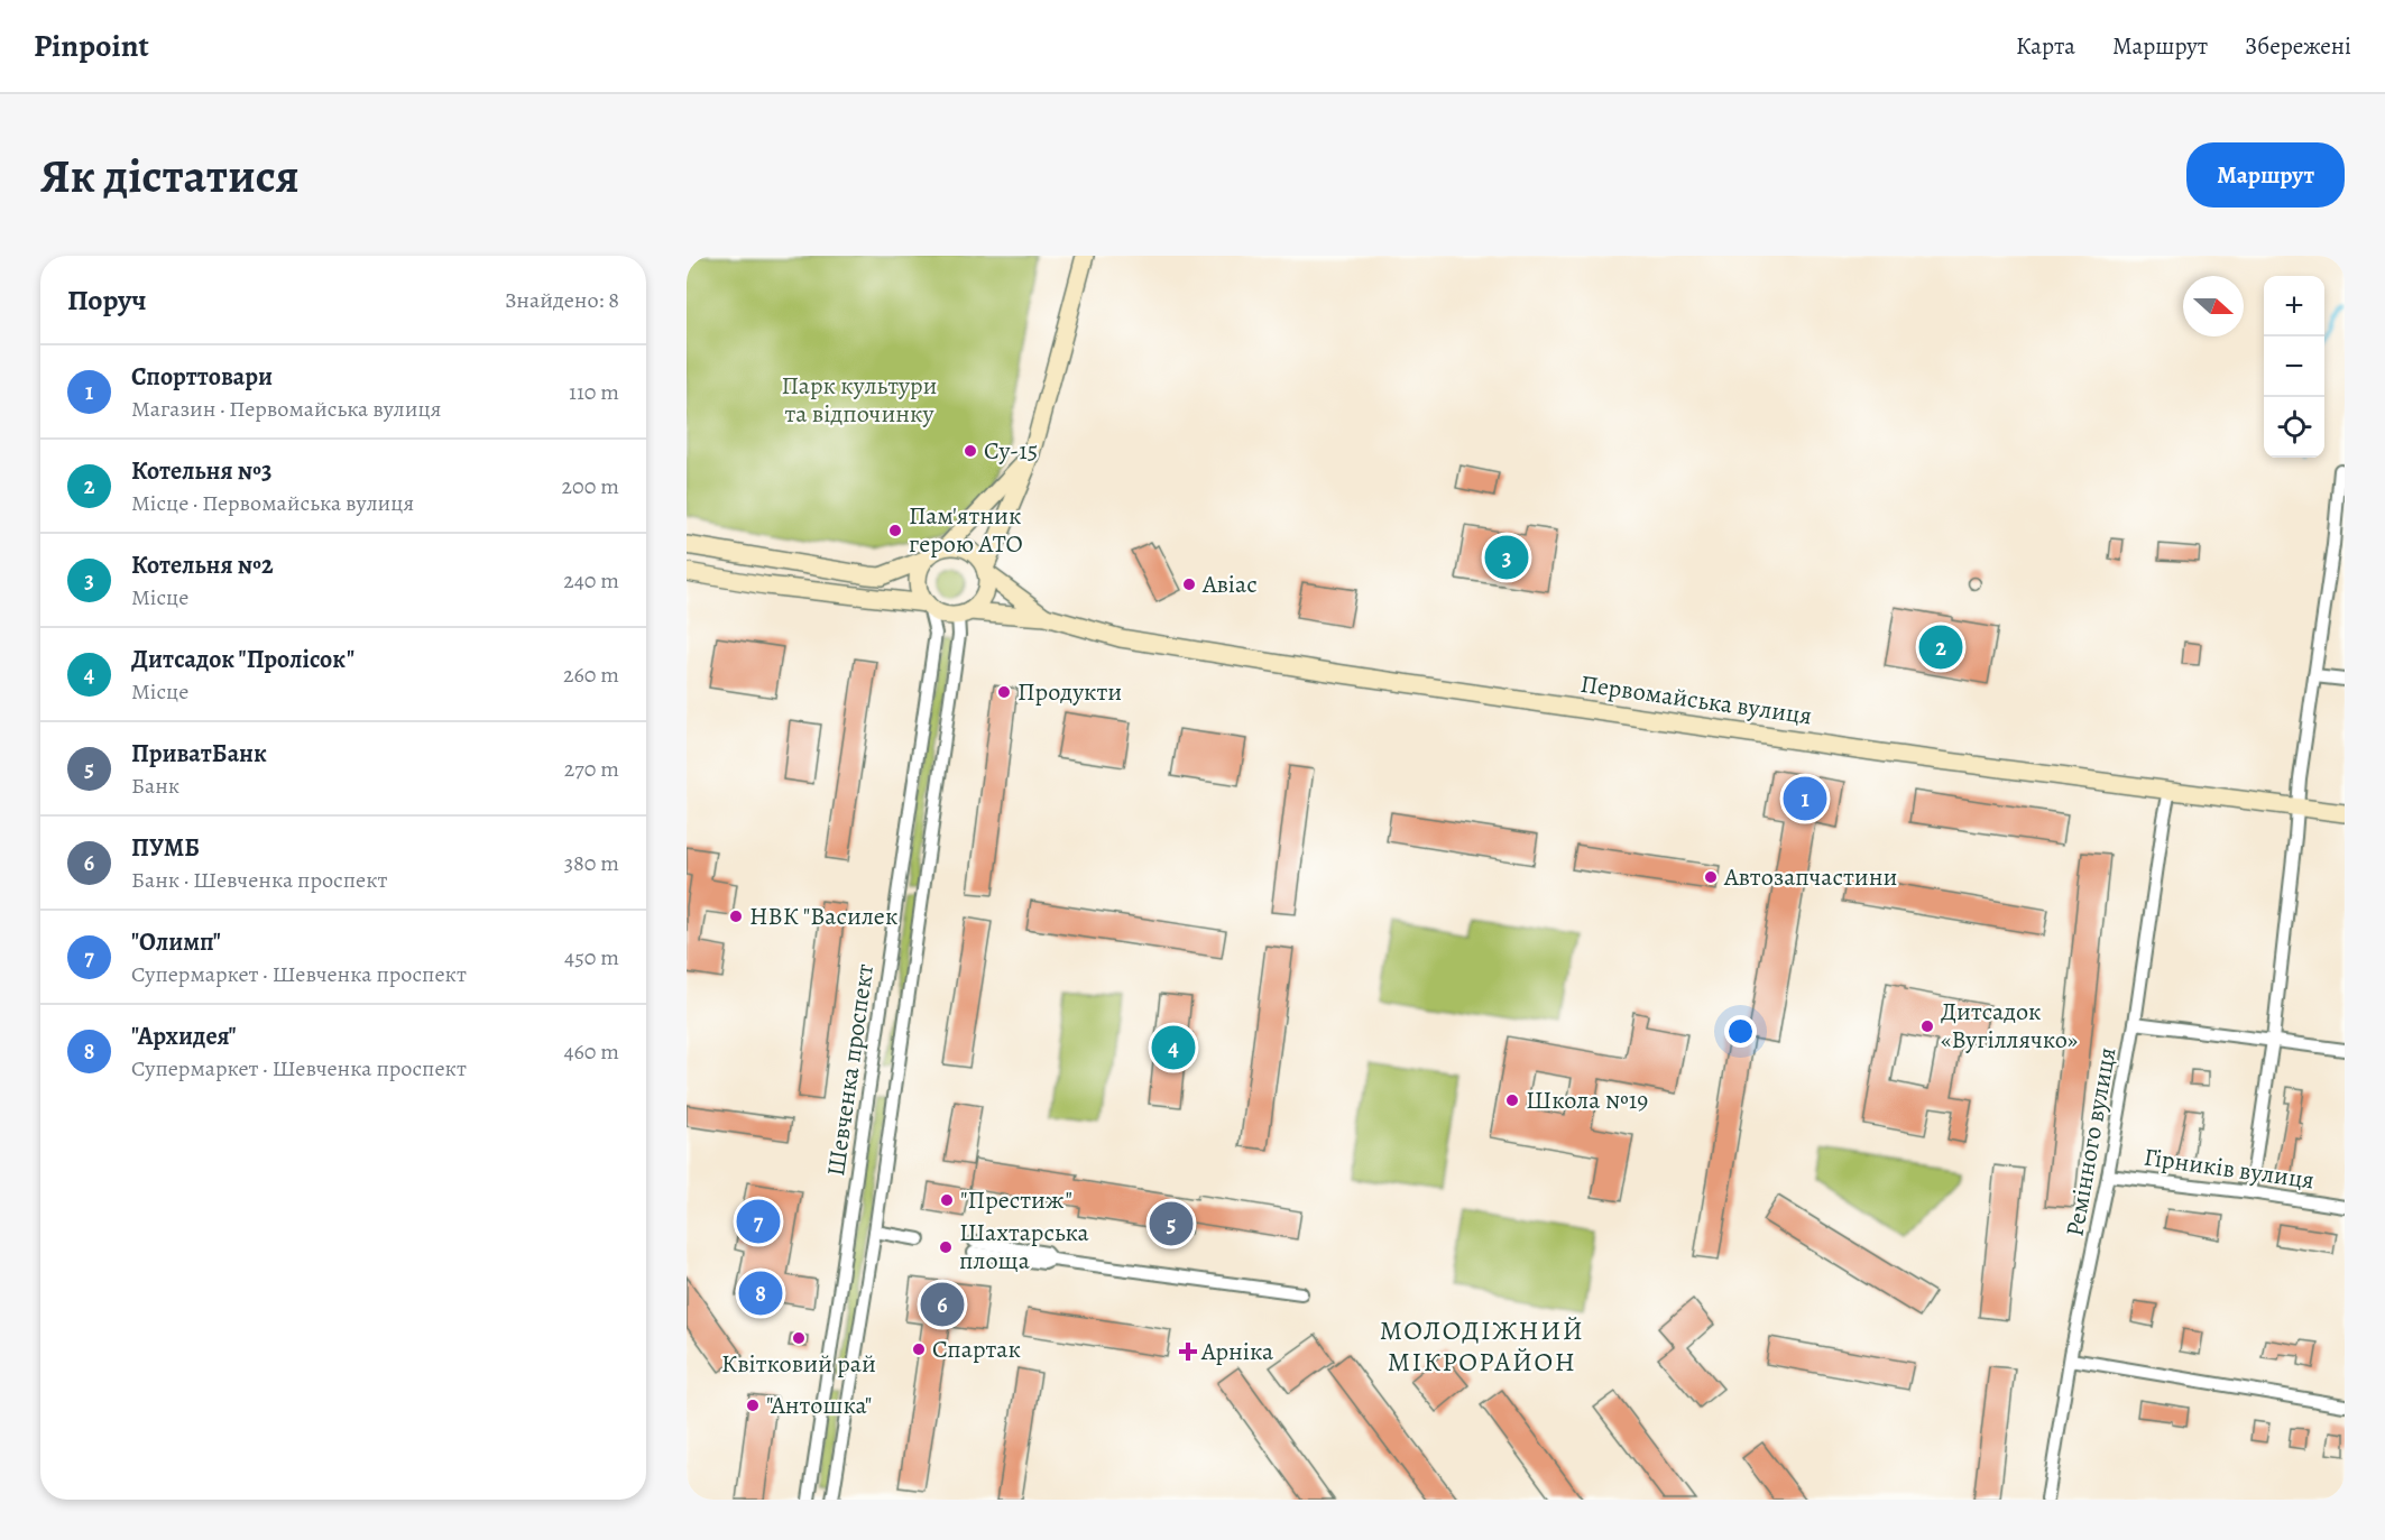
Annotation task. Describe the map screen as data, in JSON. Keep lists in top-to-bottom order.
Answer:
{
  "streets": {
    "main road": ["Первомайська вулиця"],
    "street": ["Шевченка проспект", "Ремінного вулиця", "Гірників вулиця"]
  },
  "crossings": [
    ["Первомайська вулиця", "Шевченка проспект"],
    ["Первомайська вулиця", "Ремінного вулиця"],
    ["Ремінного вулиця", "Гірників вулиця"]
  ],
  "districts": ["МОЛОДІЖНИЙ МІКРОРАЙОН"],
  "parks": ["Парк культури та відпочинку"],
  "places": {
    "other": [
      "Су-15",
      "Пам'ятник герою АТО",
      "Авіас",
      "Продукти",
      "Автозапчастини",
      "НВК \"Василек",
      "Дитсадок «Вугіллячко»",
      "Школа №19",
      "\"Престиж\"",
      "Шахтарська площа",
      "Квітковий рай",
      "Спартак",
      "\"Антошка\""
    ],
    "health": ["Арніка"]
  },
  "north": "right",
  "page": {
    "header": "Pinpoint",
    "nav": ["Карта", "Маршрут", "Збережені"],
    "buttons": "Маршрут",
    "title": "Як дістатися",
    "heading": ["Поруч", "Знайдено: 8"],
    "map_buttons": ["+", "−"],
    "list": [
      {
        "mark": "1",
        "name": "Спорттовари",
        "note": "Магазин · Первомайська вулиця",
        "value": "110 m"
      },
      {
        "mark": "2",
        "name": "Котельня №3",
        "note": "Місце · Первомайська вулиця",
        "value": "200 m"
      },
      {
        "mark": "3",
        "name": "Котельня №2",
        "note": "Місце",
        "value": "240 m"
      },
      {
        "mark": "4",
        "name": "Дитсадок \"Пролісок\"",
        "note": "Місце",
        "value": "260 m"
      },
      {
        "mark": "5",
        "name": "ПриватБанк",
        "note": "Банк",
        "value": "270 m"
      },
      {
        "mark": "6",
        "name": "ПУМБ",
        "note": "Банк · Шевченка проспект",
        "value": "380 m"
      },
      {
        "mark": "7",
        "name": "\"Олимп\"",
        "note": "Супермаркет · Шевченка проспект",
        "value": "450 m"
      },
      {
        "mark": "8",
        "name": "\"Архидея\"",
        "note": "Супермаркет · Шевченка проспект",
        "value": "460 m"
      }
    ],
    "pins": [
      "3",
      "2",
      "1",
      "4",
      "7",
      "5",
      "8",
      "6"
    ]
  }
}
